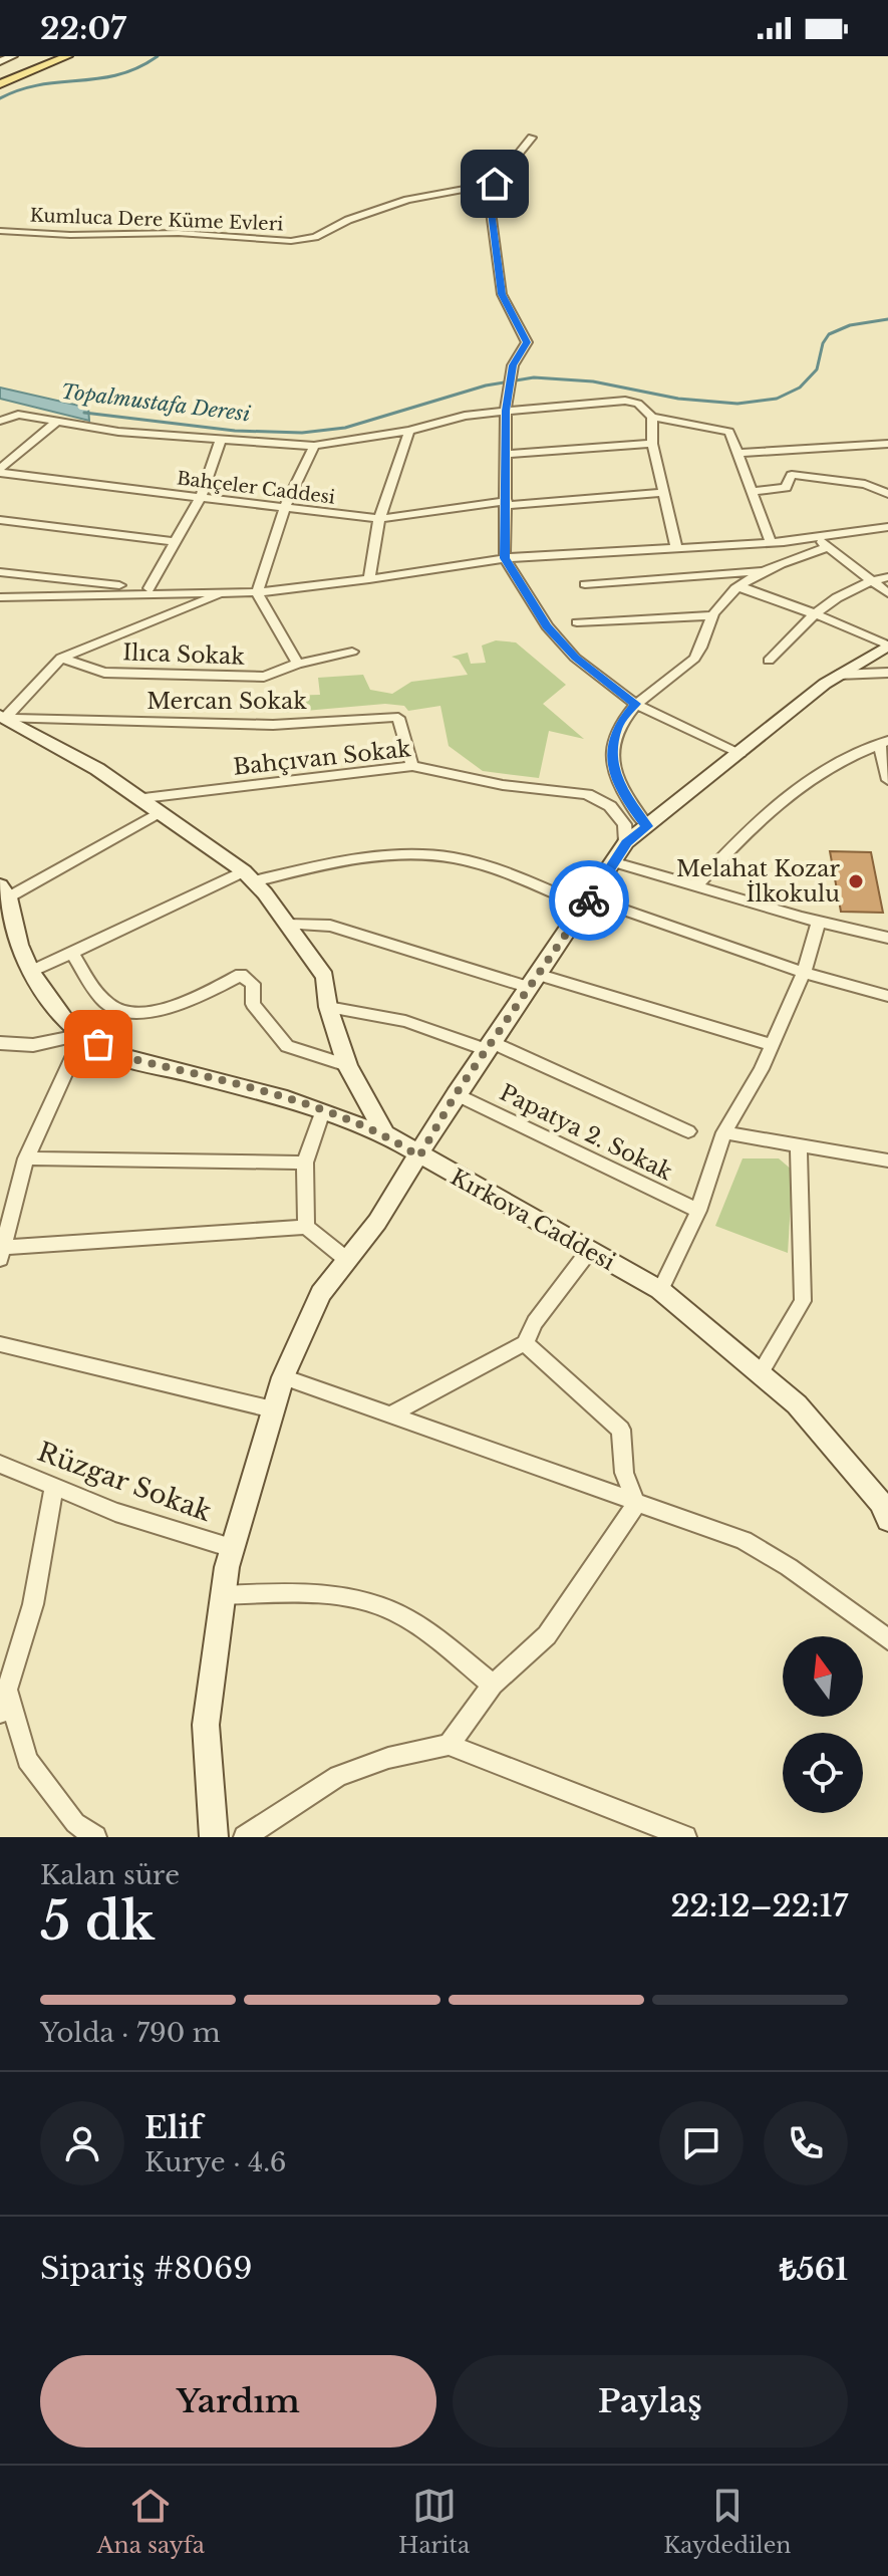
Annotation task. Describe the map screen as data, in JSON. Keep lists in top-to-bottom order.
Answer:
{
  "streets": {
    "street": [
      "Kumluca Dere Küme Evleri",
      "Bahçeler Caddesi",
      "Ilıca Sokak",
      "Mercan Sokak",
      "Bahçıvan Sokak",
      "Papatya 2. Sokak",
      "Kırkova Caddesi",
      "Rüzgar Sokak"
    ]
  },
  "crossings": [
    ["Mercan Sokak", "Bahçıvan Sokak"]
  ],
  "water": ["Topalmustafa Deresi"],
  "places": ["Melahat Kozar İlkokulu"],
  "north": "top",
  "page": {
    "status": "22:07",
    "heading": ["5 dk", "Kalan süre", "22:12–22:17"],
    "panel": [
      "Elif",
      "Kurye · 4.6",
      "Sipariş #8069",
      "₺561"
    ],
    "bar": "Yolda · 790 m",
    "buttons": ["Yardım", "Paylaş"],
    "tabs": ["Ana sayfa", "Harita", "Kaydedilen"]
  }
}
